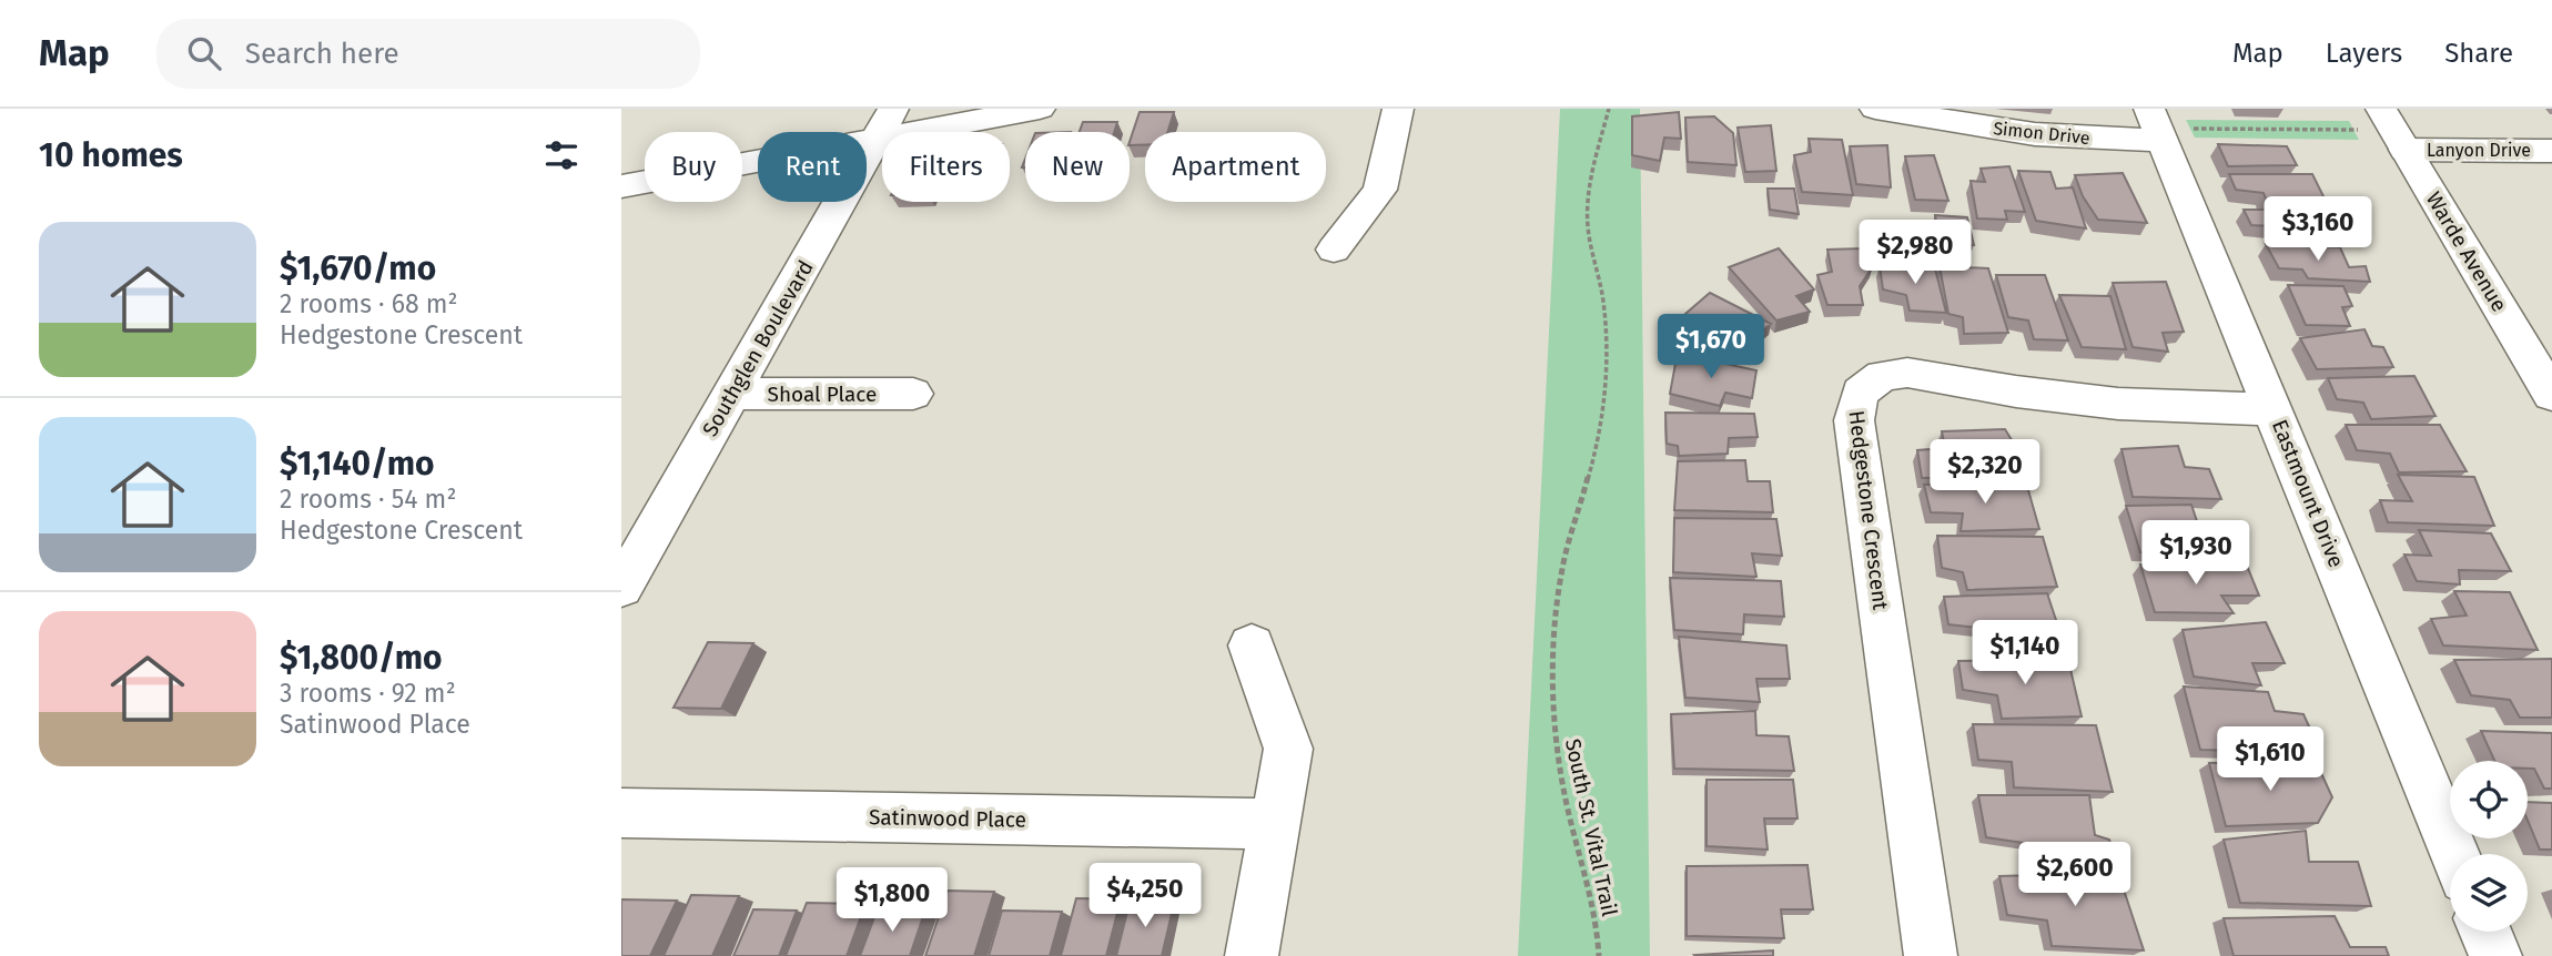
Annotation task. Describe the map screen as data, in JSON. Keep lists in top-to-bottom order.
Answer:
{
  "streets": {
    "street": [
      "Simon Drive",
      "Lanyon Drive",
      "Warde Avenue",
      "Southglen Boulevard",
      "Shoal Place",
      "Eastmount Drive",
      "Hedgestone Crescent",
      "Satinwood Place"
    ],
    "path": ["South St. Vital Trail"]
  },
  "crossings": [
    ["Simon Drive", "Eastmount Drive"],
    ["Lanyon Drive", "Warde Avenue"],
    ["Southglen Boulevard", "Shoal Place"],
    ["Eastmount Drive", "Hedgestone Crescent"]
  ],
  "page": {
    "header": "Map",
    "search": "Search here",
    "nav": ["Map", "Layers", "Share"],
    "heading": "10 homes",
    "chip": [
      "Buy",
      "Rent",
      "Filters",
      "New",
      "Apartment"
    ],
    "price": [
      "$3,160",
      "$2,980",
      "$1,670",
      "$2,320",
      "$1,930",
      "$1,140",
      "$1,610",
      "$2,600",
      "$4,250",
      "$1,800"
    ],
    "list": [
      {
        "name": "$1,670/mo",
        "note": "2 rooms · 68 m² · Hedgestone Crescent"
      },
      {
        "name": "$1,140/mo",
        "note": "2 rooms · 54 m² · Hedgestone Crescent"
      },
      {
        "name": "$1,800/mo",
        "note": "3 rooms · 92 m² · Satinwood Place"
      }
    ]
  }
}
